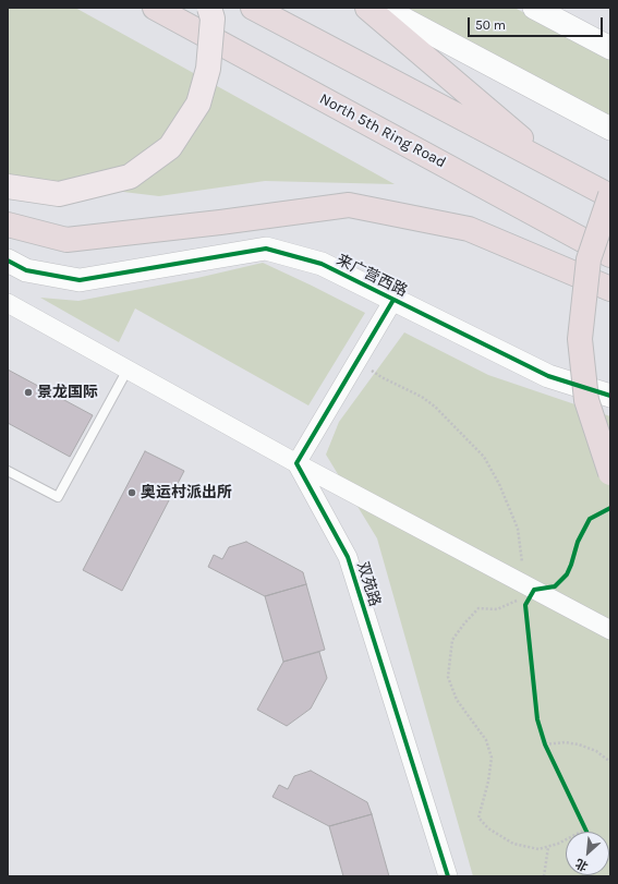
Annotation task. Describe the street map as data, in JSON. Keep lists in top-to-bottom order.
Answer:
{
  "streets": {
    "highway": ["North 5th Ring Road"],
    "street": ["来广营西路", "双苑路"]
  },
  "places": ["景龙国际", "奥运村派出所"],
  "scale_bar": "50 m",
  "north": "bottom left"
}
